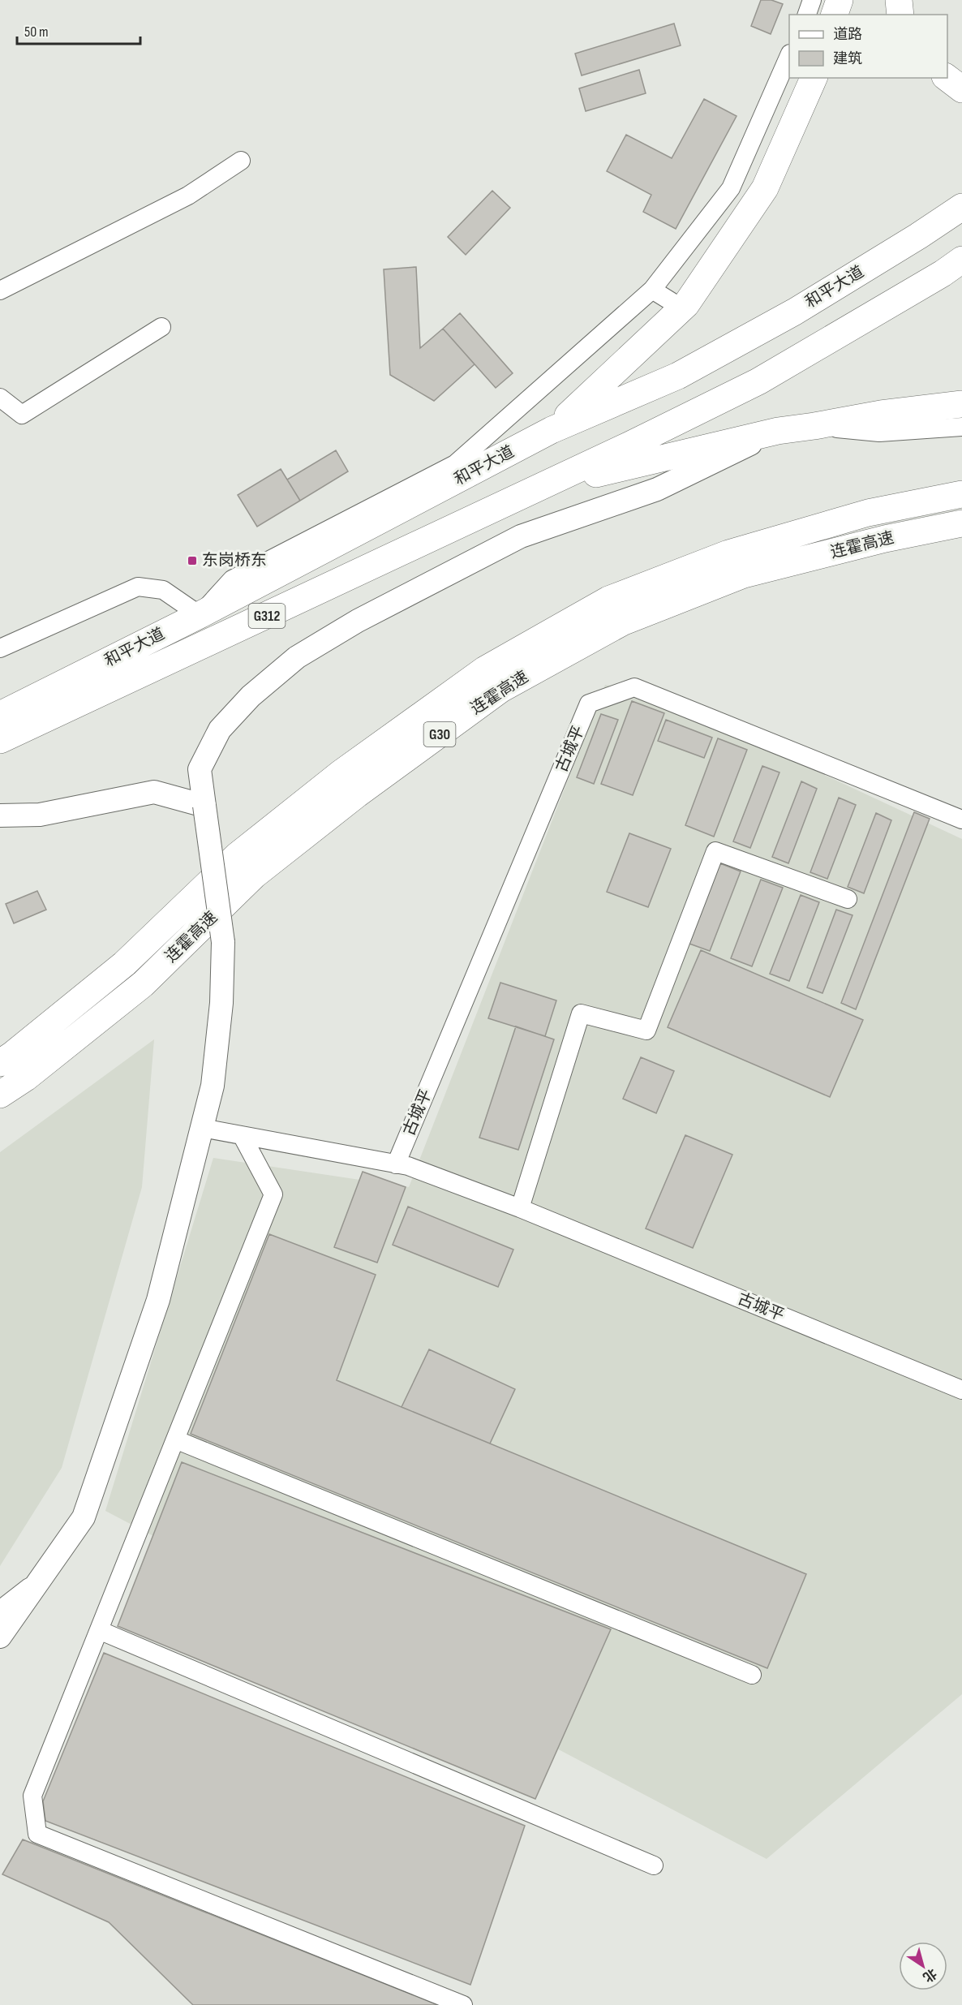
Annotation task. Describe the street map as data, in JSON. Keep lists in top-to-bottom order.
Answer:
{
  "streets": {
    "highway": [
      "和平大道",
      "连霍高速",
      "G312",
      "G30"
    ],
    "street": ["古城平"]
  },
  "places": {
    "transit": ["东岗桥东"]
  },
  "legend": ["道路", "建筑"],
  "scale_bar": "50 m",
  "north": "bottom right"
}
